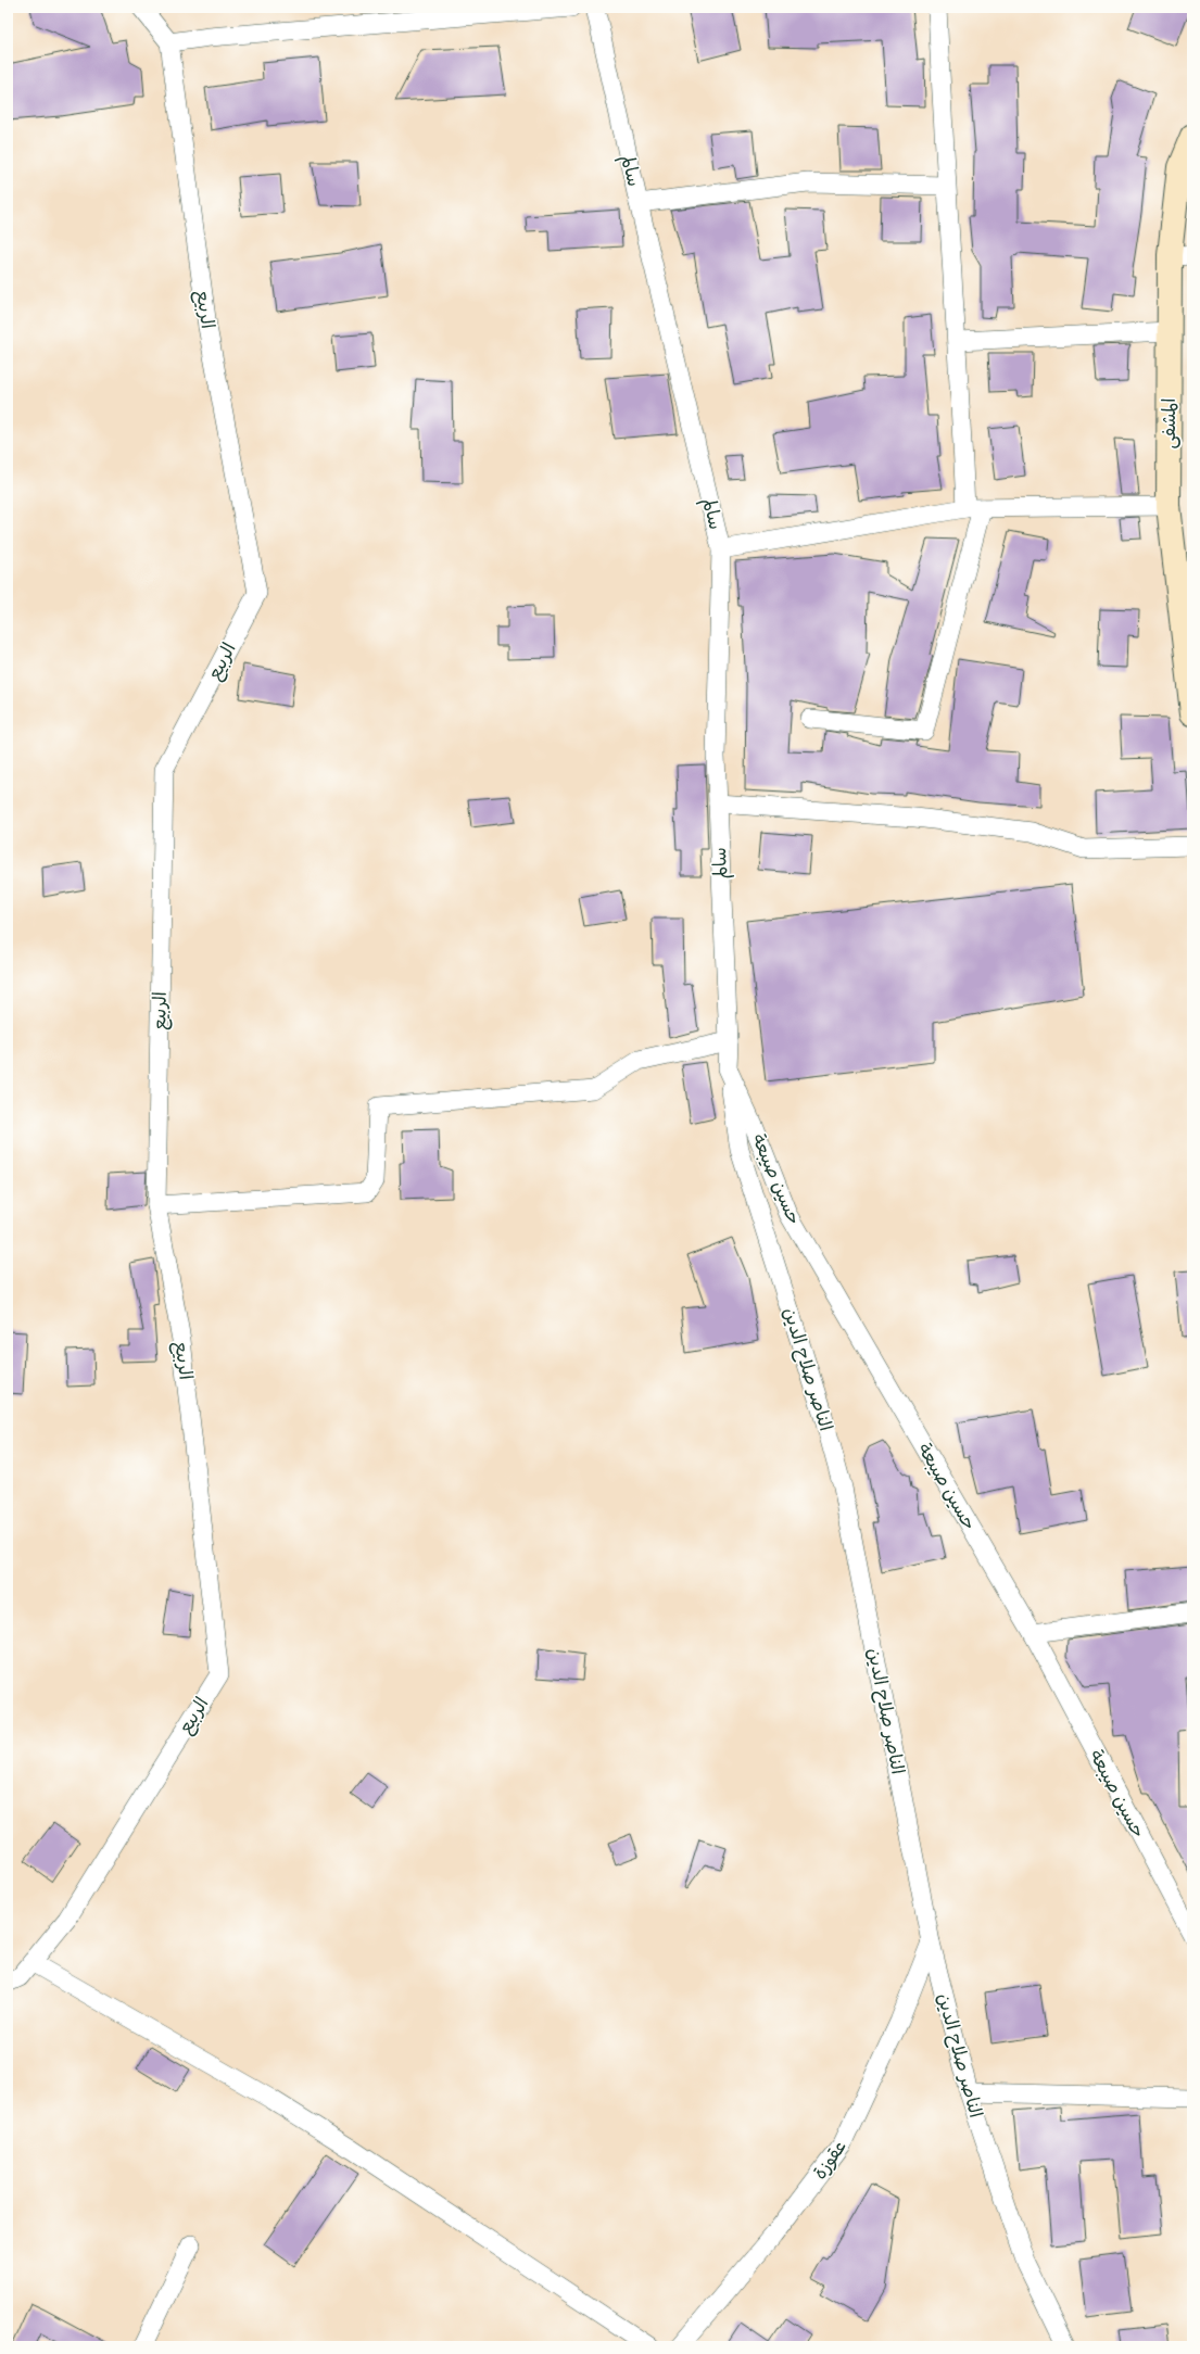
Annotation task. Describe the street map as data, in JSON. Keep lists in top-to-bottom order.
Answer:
{
  "streets": {
    "street": [
      "سالم",
      "الربيع",
      "المشفى",
      "حسين صيبعة",
      "الناصر صلاح الدين",
      "عقوزة"
    ]
  },
  "crossings": [
    ["سالم", "حسين صيبعة"],
    ["حسين صيبعة", "الناصر صلاح الدين"],
    ["الناصر صلاح الدين", "عقوزة"]
  ]
}
